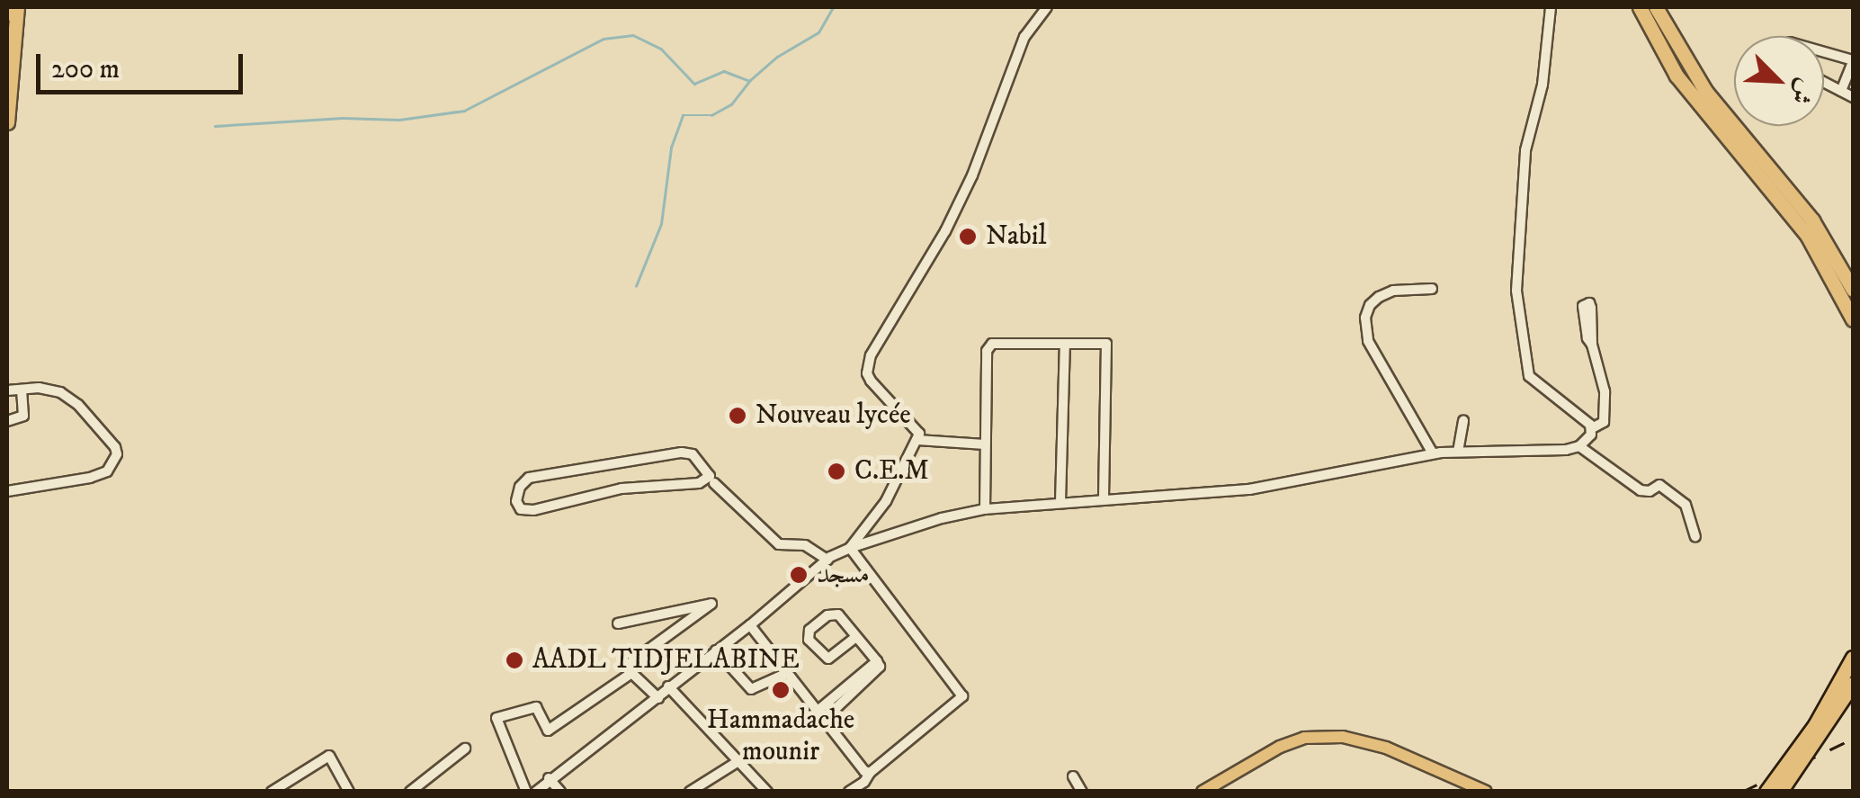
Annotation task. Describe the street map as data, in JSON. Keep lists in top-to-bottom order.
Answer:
{
  "places": [
    "Nabil",
    "Nouveau lycée",
    "C.E.M",
    "مسجد",
    "AADL TIDJELABINE",
    "Hammadache mounir"
  ],
  "scale_bar": "200 m",
  "north": "bottom right"
}
